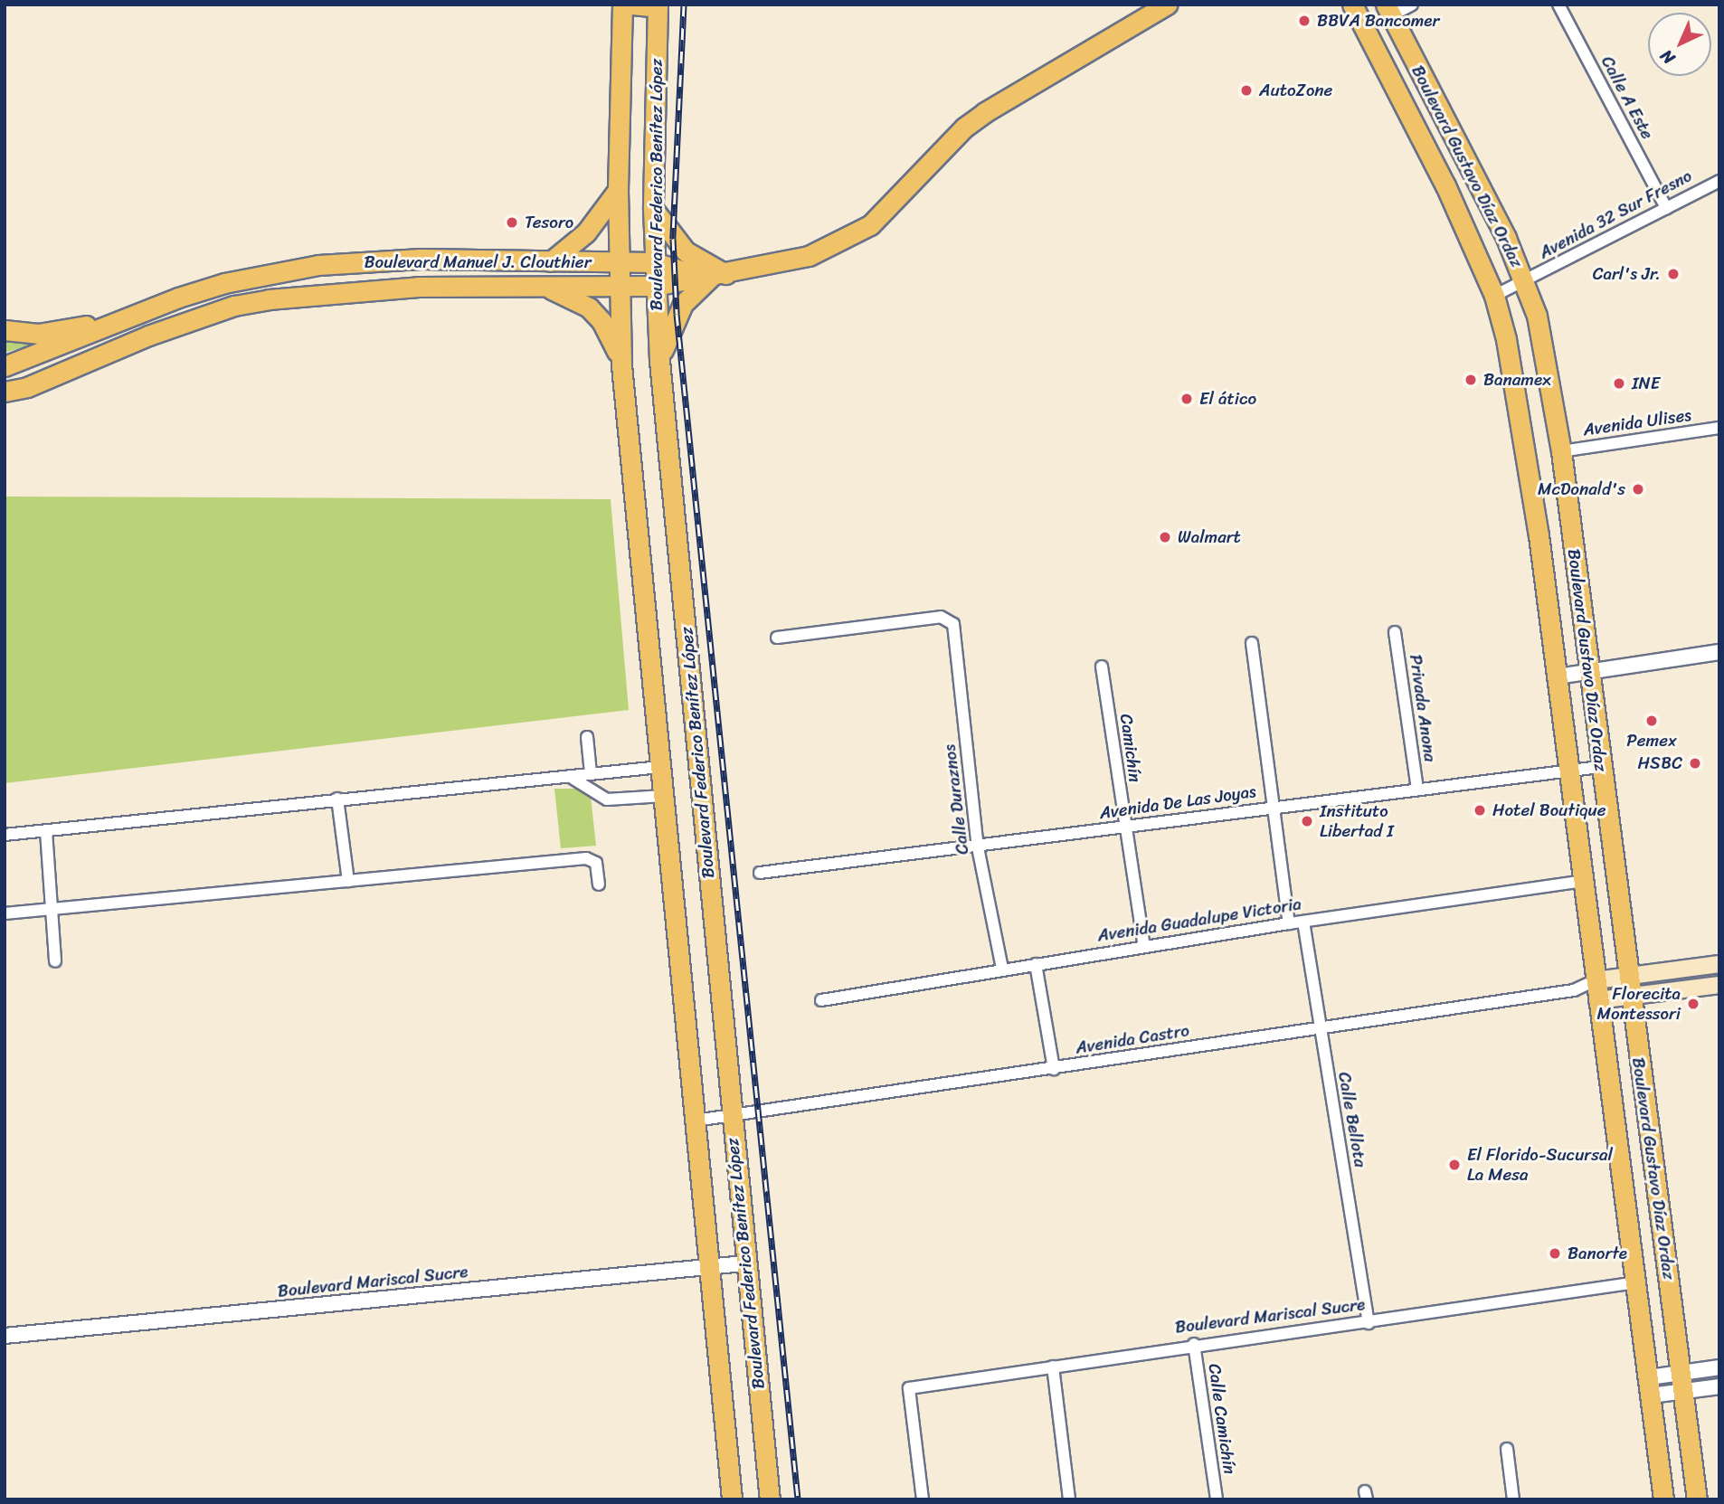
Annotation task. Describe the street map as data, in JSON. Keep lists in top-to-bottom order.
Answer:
{
  "streets": {
    "main road": ["Boulevard Gustavo Díaz Ordaz", "Boulevard Federico Benítez López", "Boulevard Manuel J. Clouthier"],
    "street": [
      "Calle A Este",
      "Avenida 32 Sur Fresno",
      "Avenida Ulises",
      "Privada Anona",
      "Camichín",
      "Calle Duraznos",
      "Avenida De Las Joyas",
      "Avenida Guadalupe Victoria",
      "Avenida Castro",
      "Calle Bellota",
      "Boulevard Mariscal Sucre",
      "Calle Camichín"
    ]
  },
  "crossings": [
    ["Calle A Este", "Avenida 32 Sur Fresno"],
    ["Boulevard Gustavo Díaz Ordaz", "Avenida 32 Sur Fresno"],
    ["Boulevard Gustavo Díaz Ordaz", "Avenida Ulises"],
    ["Boulevard Gustavo Díaz Ordaz", "Avenida De Las Joyas"],
    ["Boulevard Gustavo Díaz Ordaz", "Avenida Guadalupe Victoria"],
    ["Boulevard Gustavo Díaz Ordaz", "Avenida Castro"],
    ["Boulevard Gustavo Díaz Ordaz", "Boulevard Mariscal Sucre"],
    ["Boulevard Federico Benítez López", "Boulevard Manuel J. Clouthier"],
    ["Boulevard Federico Benítez López", "Avenida Castro"],
    ["Boulevard Federico Benítez López", "Boulevard Mariscal Sucre"],
    ["Privada Anona", "Avenida De Las Joyas"],
    ["Camichín", "Avenida De Las Joyas"],
    ["Camichín", "Avenida Guadalupe Victoria"],
    ["Calle Duraznos", "Avenida De Las Joyas"],
    ["Calle Duraznos", "Avenida Guadalupe Victoria"],
    ["Avenida Guadalupe Victoria", "Calle Bellota"],
    ["Avenida Castro", "Calle Bellota"],
    ["Calle Bellota", "Boulevard Mariscal Sucre"],
    ["Boulevard Mariscal Sucre", "Calle Camichín"]
  ],
  "places": [
    "BBVA Bancomer",
    "AutoZone",
    "Tesoro",
    "Carl's Jr.",
    "Banamex",
    "INE",
    "El ático",
    "McDonald's",
    "Walmart",
    "Pemex",
    "HSBC",
    "Hotel Boutique",
    "Instituto Libertad I",
    "Florecita Montessori",
    "El Florido-Sucursal La Mesa",
    "Banorte"
  ],
  "north": "bottom left"
}
